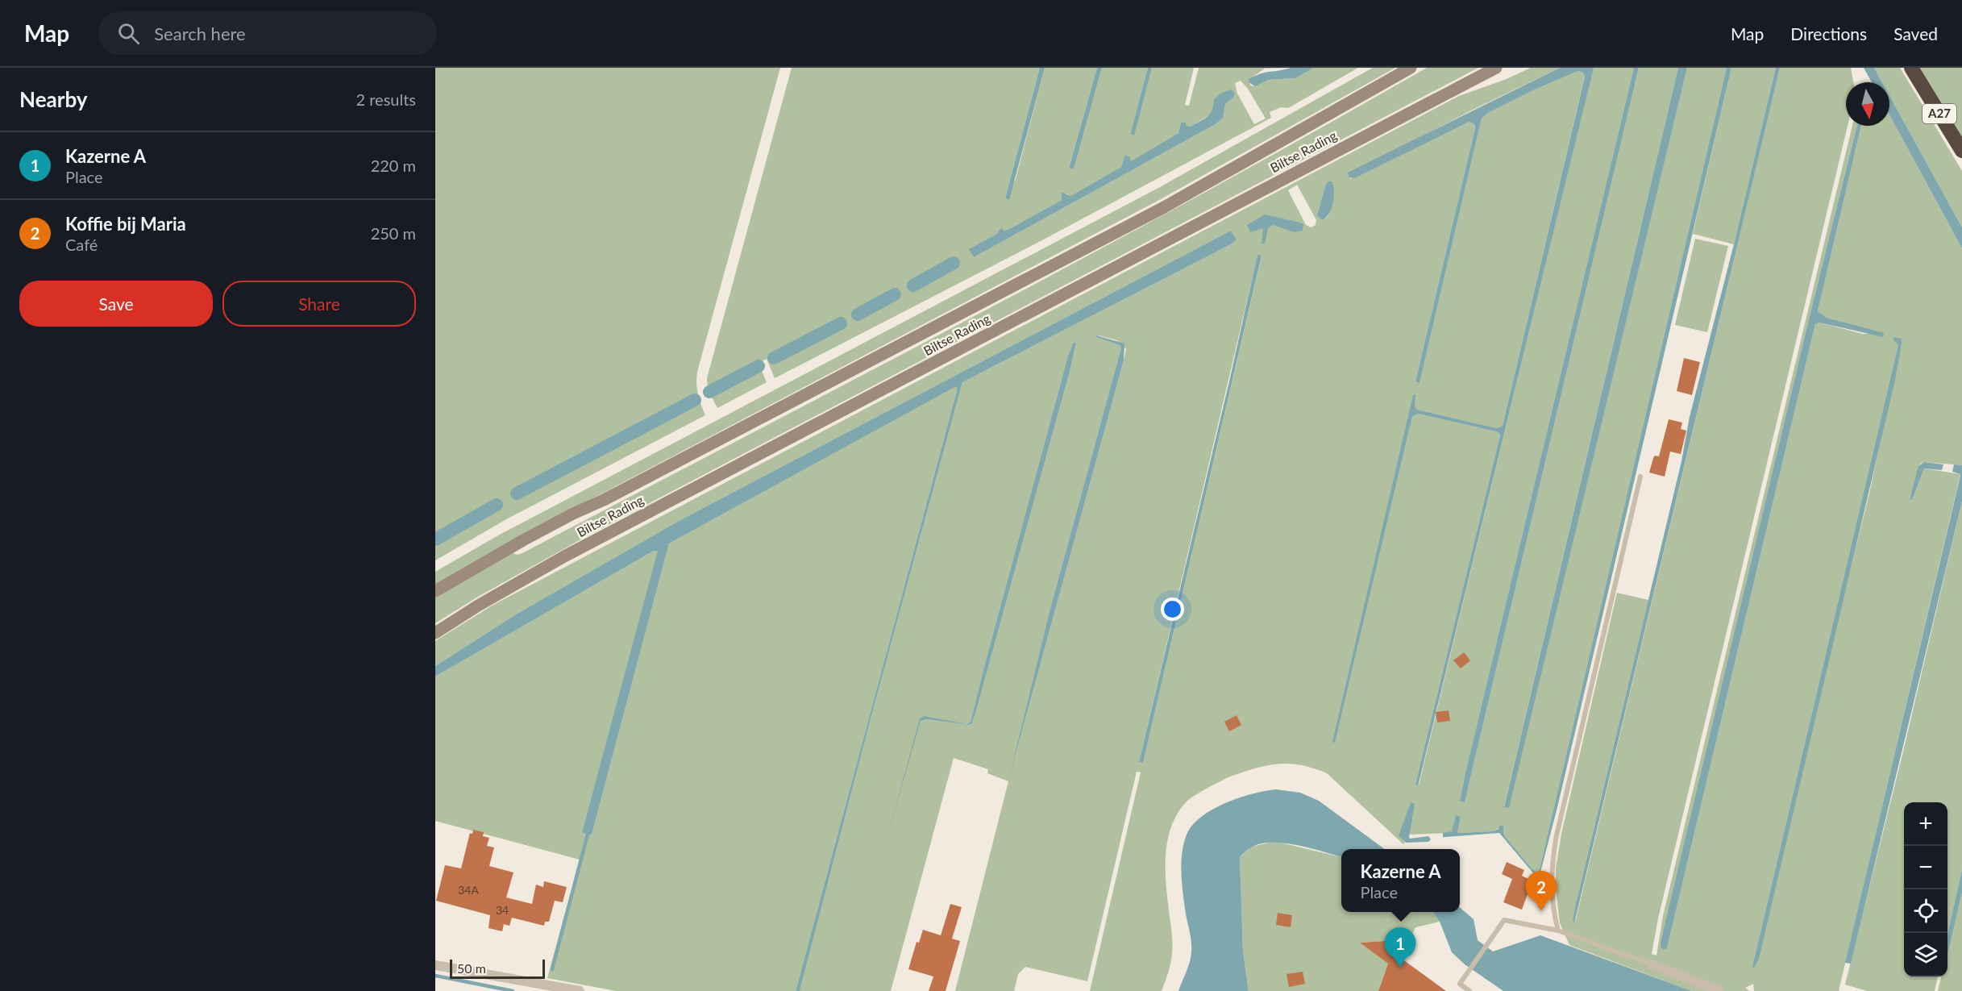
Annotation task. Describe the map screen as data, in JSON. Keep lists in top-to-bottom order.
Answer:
{
  "streets": {
    "highway": ["A27"],
    "main road": ["Biltse Rading"]
  },
  "house_numbers": ["34A", "34"],
  "scale_bar": "50 m",
  "north": "bottom",
  "page": {
    "header": "Map",
    "search": "Search here",
    "nav": ["Map", "Directions", "Saved"],
    "heading": ["Nearby", "2 results"],
    "list": [
      {
        "mark": "1",
        "name": "Kazerne A",
        "note": "Place",
        "value": "220 m"
      },
      {
        "mark": "2",
        "name": "Koffie bij Maria",
        "note": "Café",
        "value": "250 m"
      }
    ],
    "buttons": ["Save", "Share"],
    "map_buttons": ["+", "−"],
    "popup": ["Kazerne A", "Place"],
    "pins": ["2", "1"],
    "scale": "50 m"
  }
}
